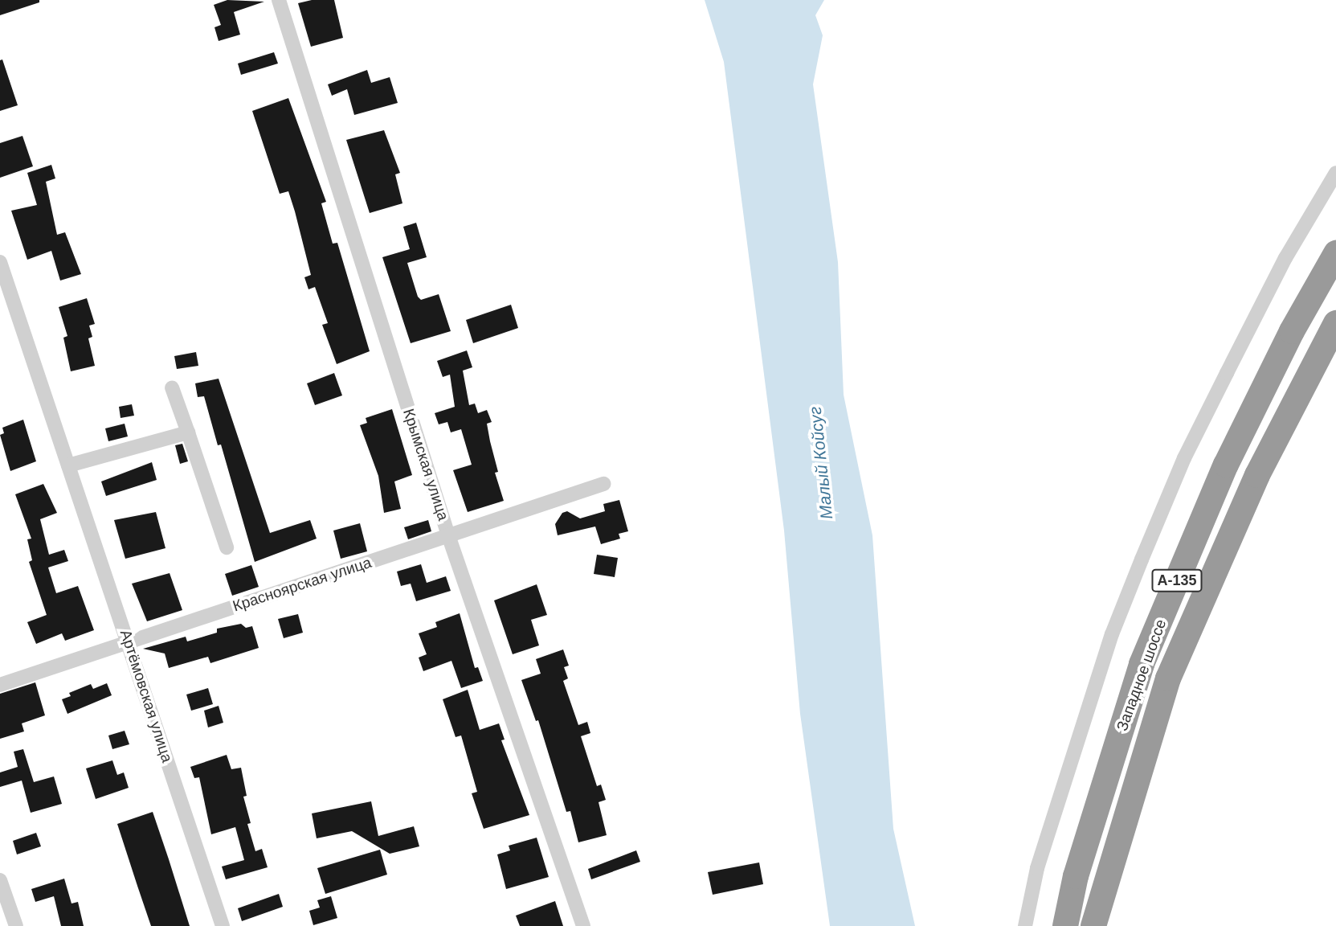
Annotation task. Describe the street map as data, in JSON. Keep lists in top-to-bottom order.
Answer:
{
  "streets": {
    "highway": ["А-135", "Западное шоссе"],
    "street": ["Крымская улица", "Красноярская улица", "Артёмовская улица"]
  },
  "crossings": [
    ["Крымская улица", "Красноярская улица"],
    ["Красноярская улица", "Артёмовская улица"]
  ],
  "water": ["Малый Койсуг"]
}
